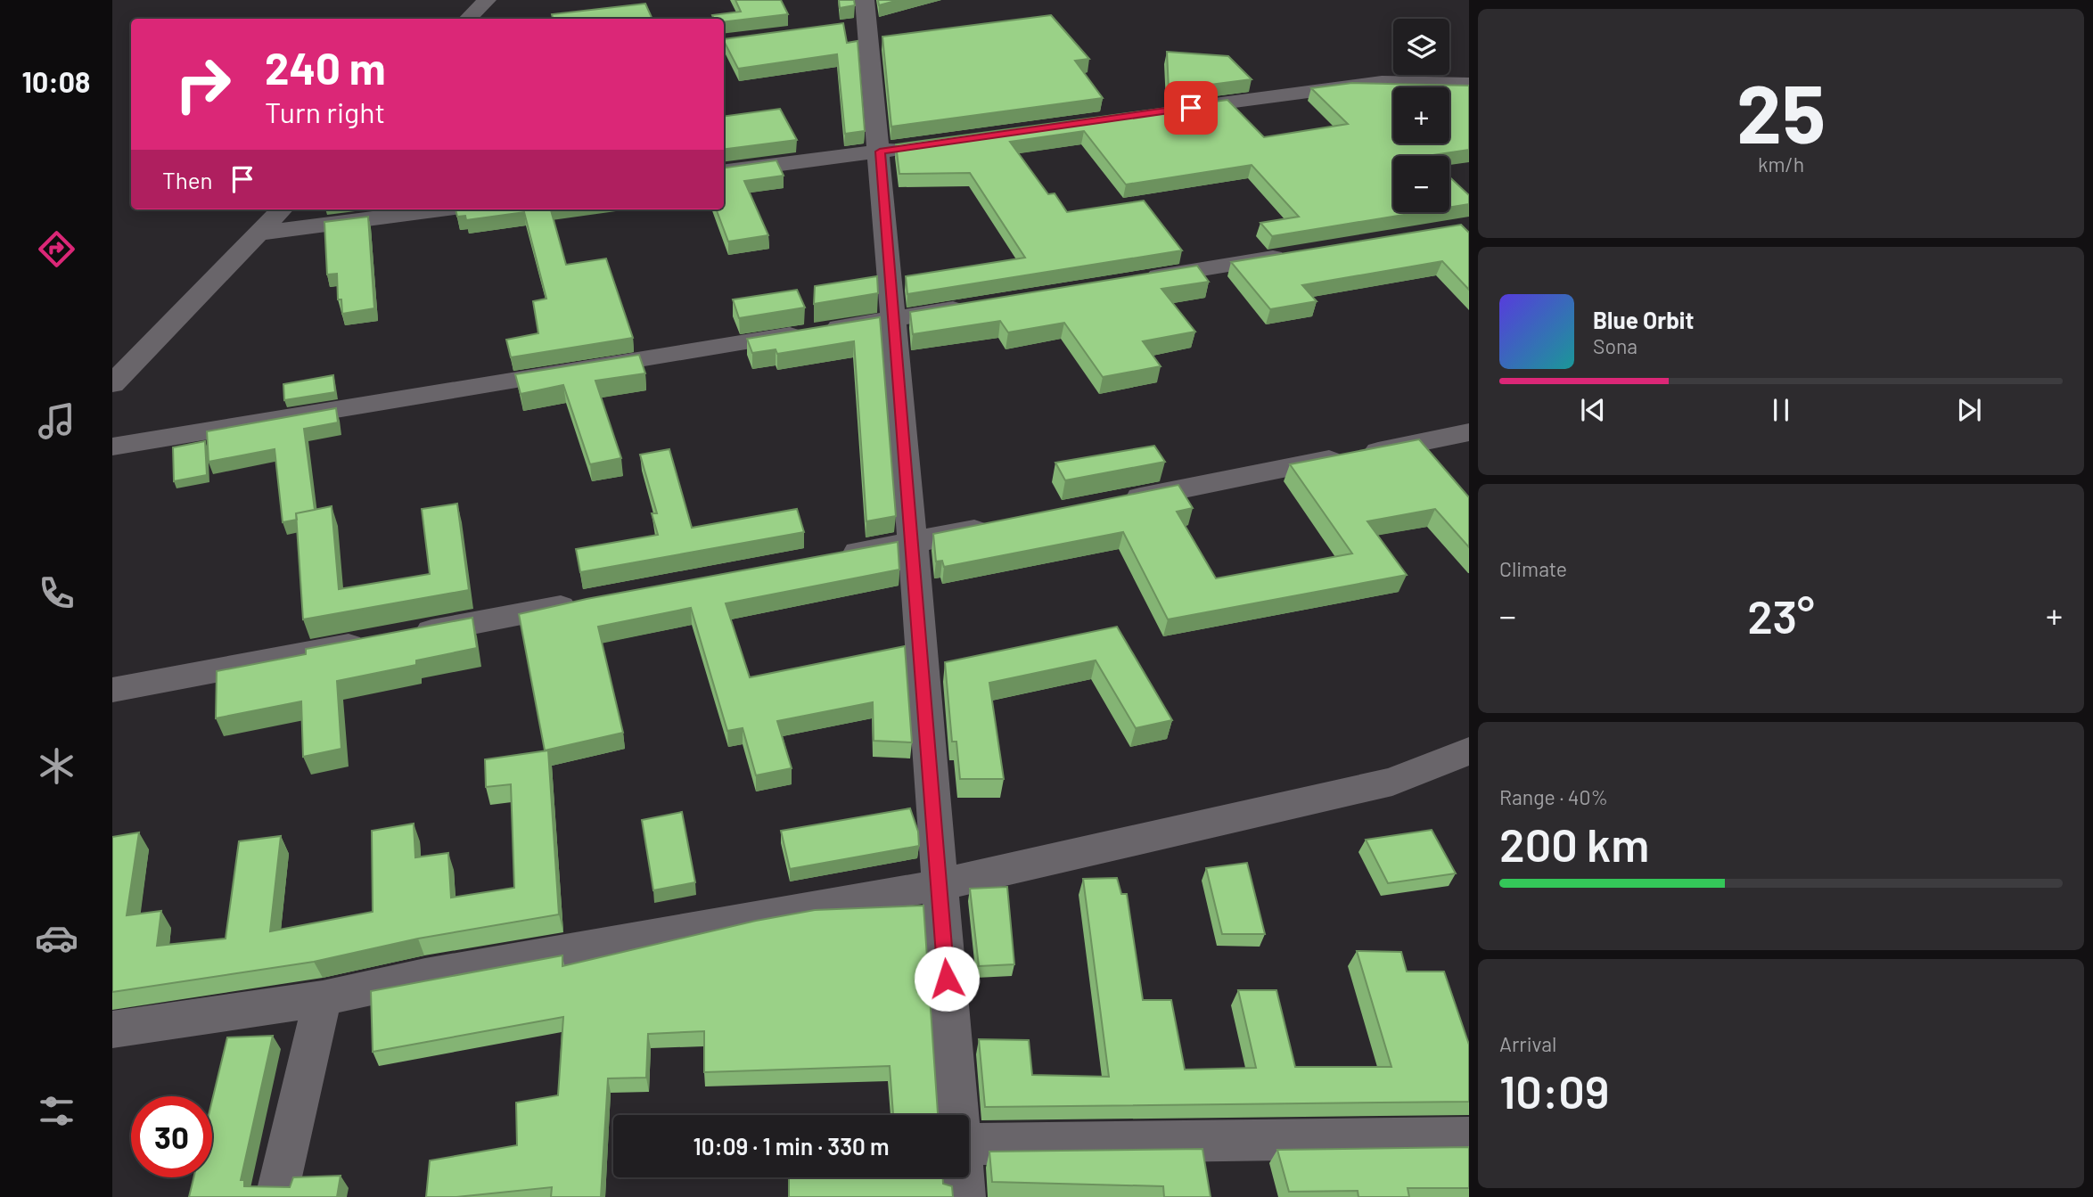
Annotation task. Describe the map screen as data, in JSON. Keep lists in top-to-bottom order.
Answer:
{
  "page": {
    "tabs": "10:08",
    "tile": [
      ["25", "km/h"],
      "Climate",
      ["Range · 40%", "200 km"],
      ["Arrival", "10:09"]
    ],
    "map_buttons": ["+", "−"],
    "turn": ["240 m", "Turn right"],
    "then": "Then",
    "song": ["Blue Orbit", "Sona"],
    "heat": ["−", "23°", "+"],
    "limit": "30",
    "trip": "10:09 · 1 min · 330 m"
  }
}
